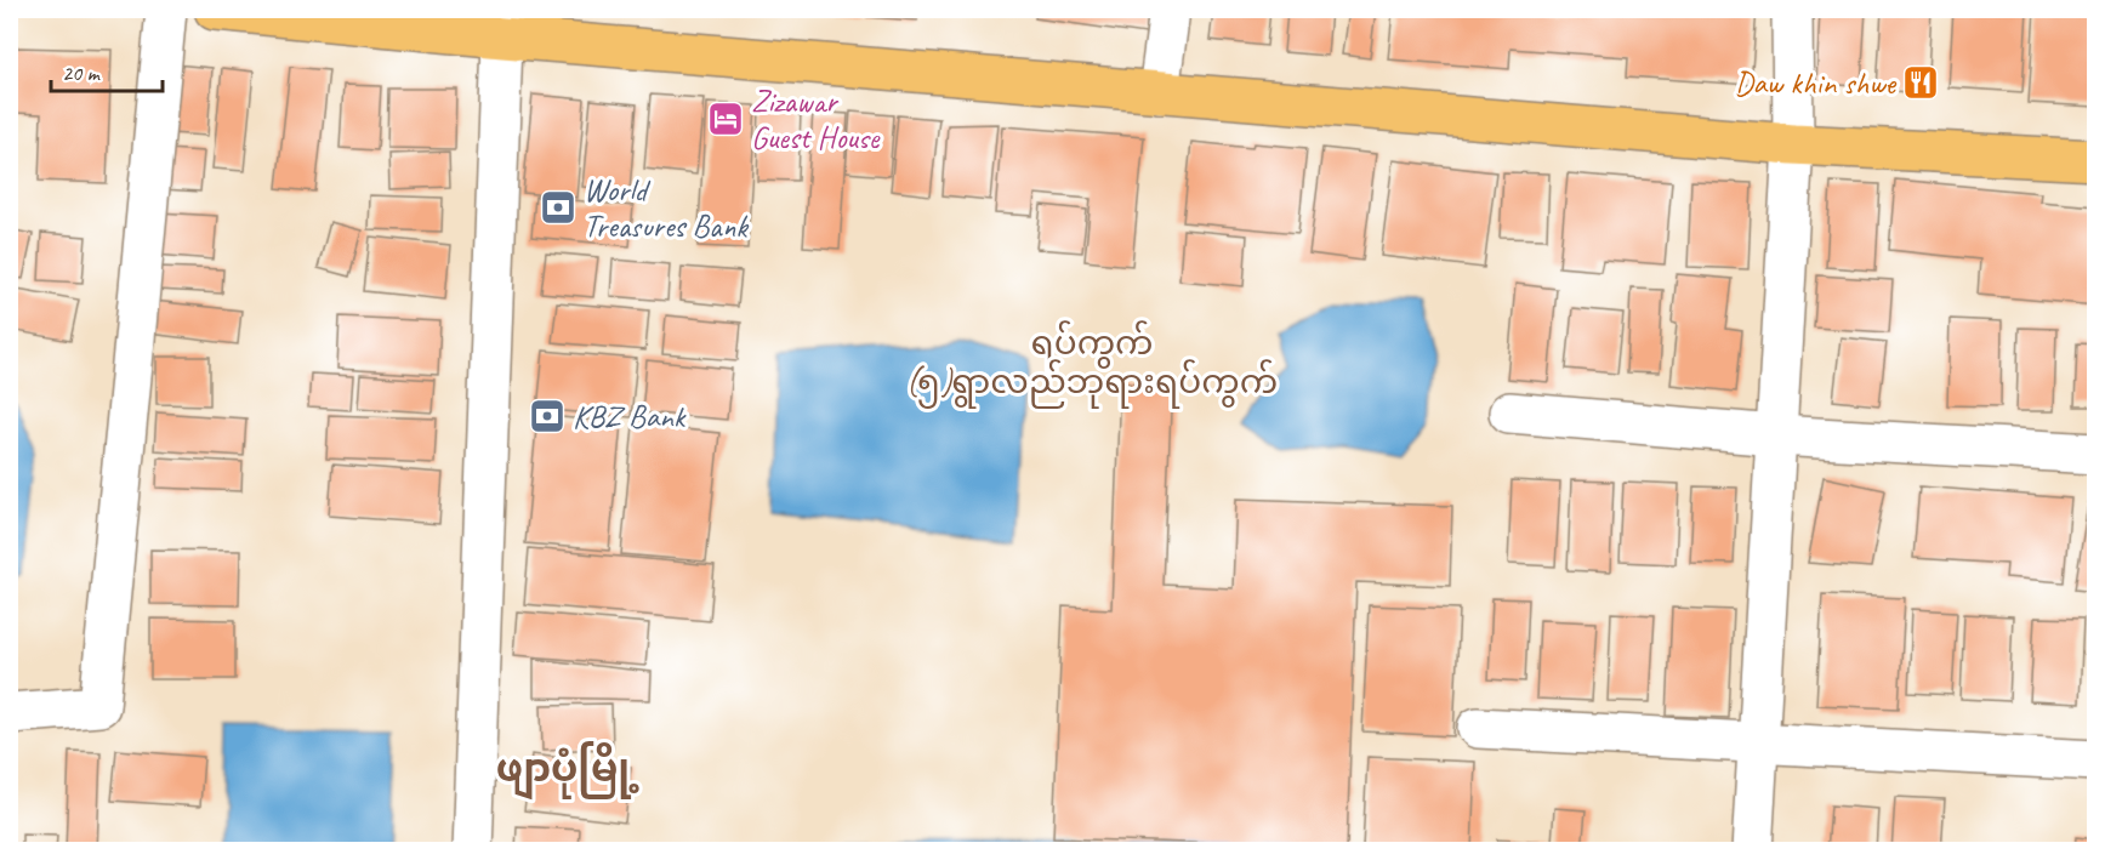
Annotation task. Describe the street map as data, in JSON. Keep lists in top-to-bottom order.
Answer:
{
  "districts": ["ရပ်ကွက် (၅)ရွာလည်ဘုရားရပ်ကွက်", "ဖျာပုံမြို့"],
  "places": {
    "restaurant": ["Daw khin shwe"],
    "hotel": ["Zizawar Guest House"],
    "bank": ["World Treasures Bank", "KBZ Bank"]
  },
  "scale_bar": "20 m"
}
